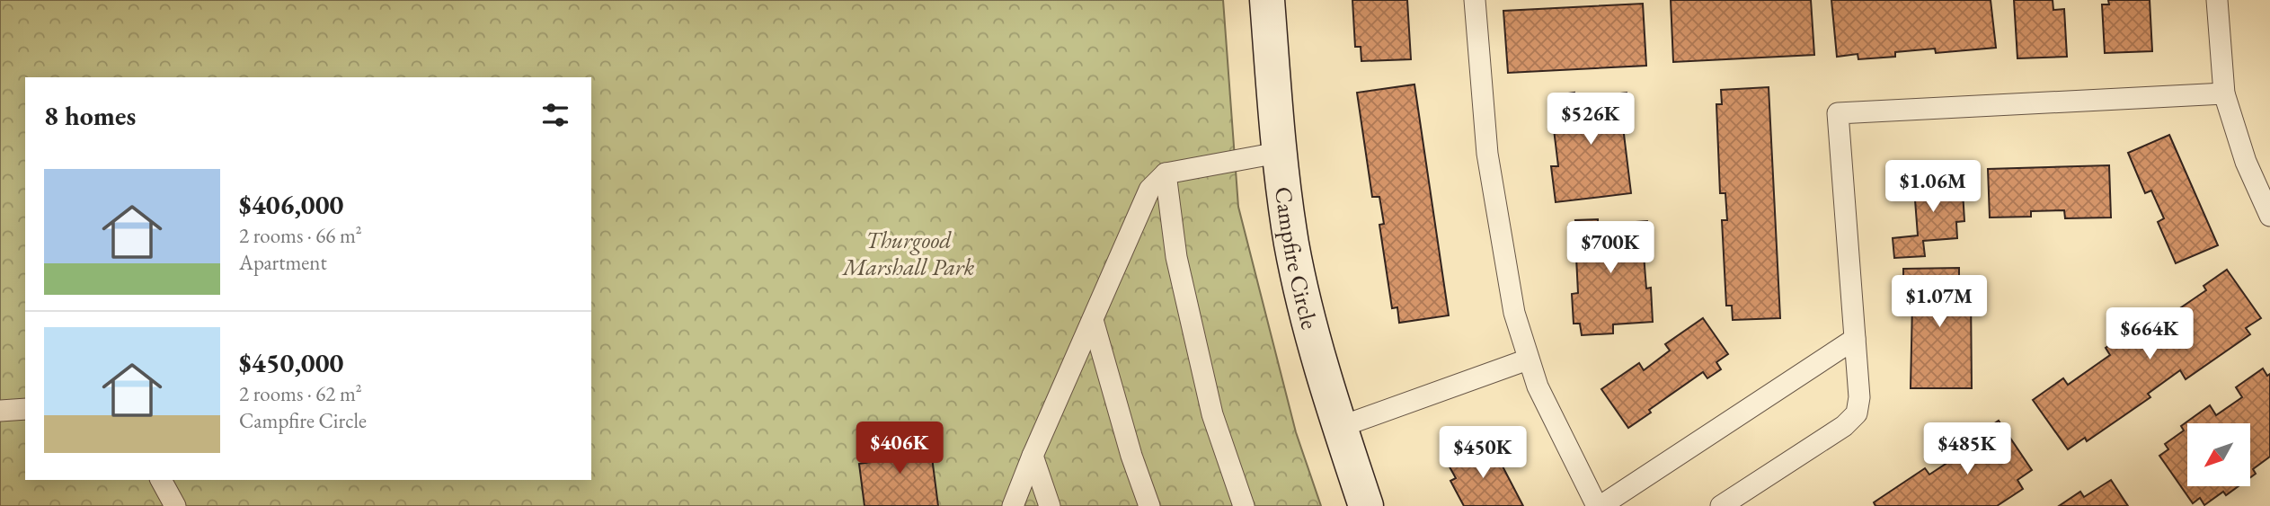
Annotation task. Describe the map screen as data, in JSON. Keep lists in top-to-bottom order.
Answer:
{
  "streets": {
    "street": ["Campfire Circle"]
  },
  "parks": ["Thurgood Marshall Park"],
  "north": "bottom left",
  "page": {
    "heading": "8 homes",
    "price": [
      "$526K",
      "$1.06M",
      "$700K",
      "$1.07M",
      "$664K",
      "$406K",
      "$485K",
      "$450K"
    ],
    "list": [
      {
        "name": "$406,000",
        "note": "2 rooms · 66 m² · Apartment"
      },
      {
        "name": "$450,000",
        "note": "2 rooms · 62 m² · Campfire Circle"
      }
    ]
  }
}
